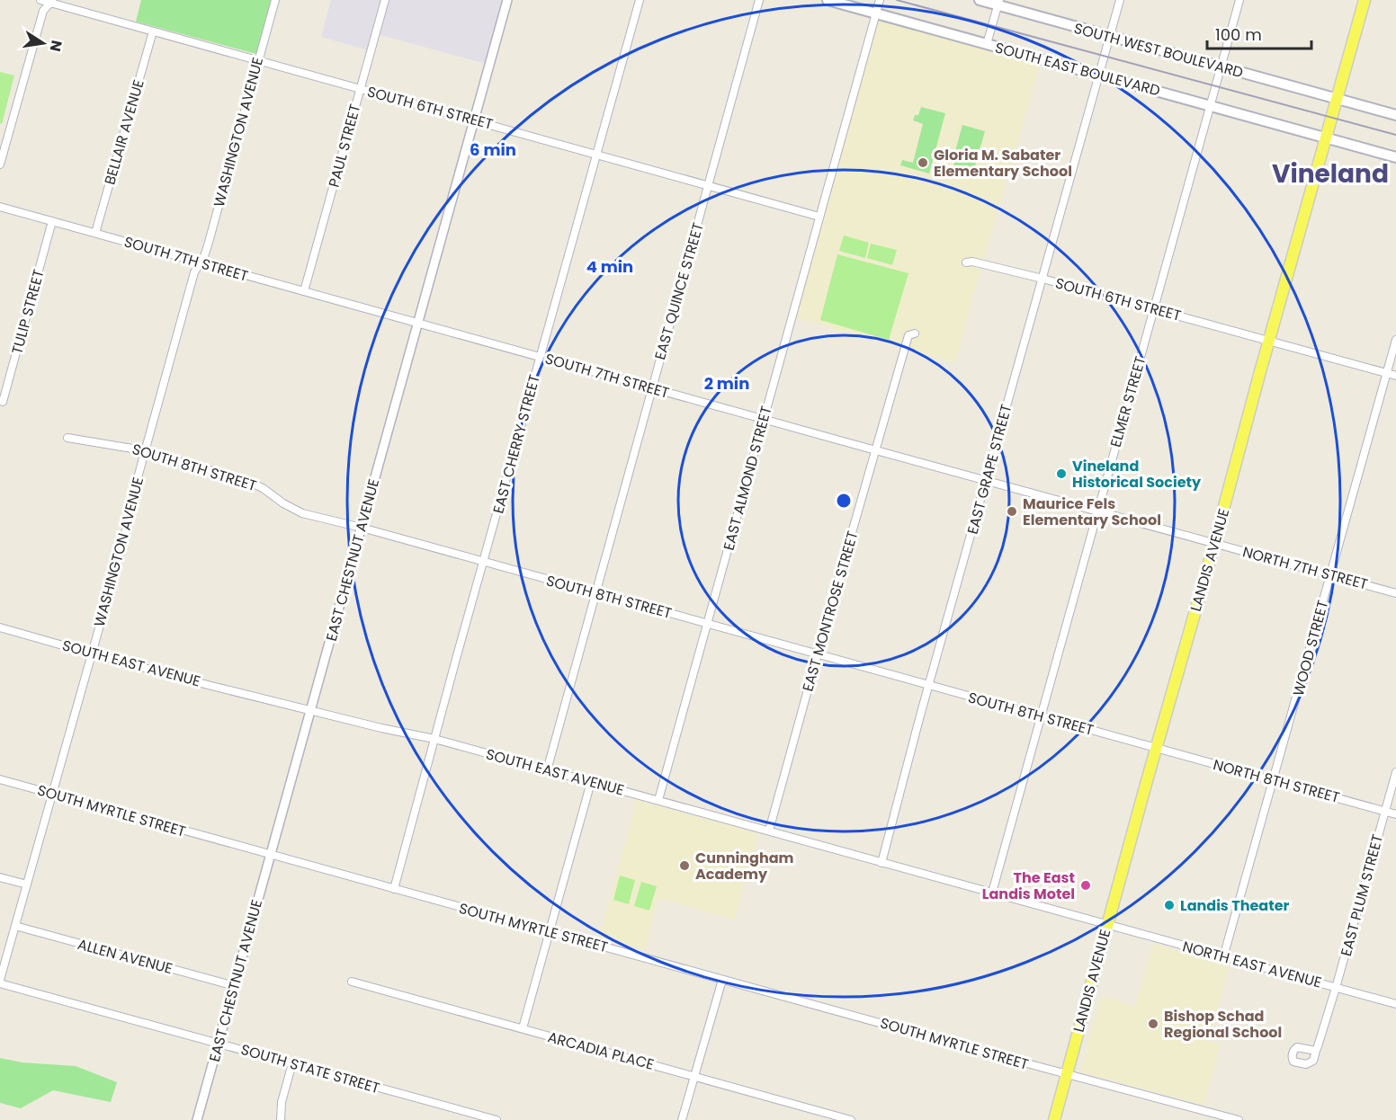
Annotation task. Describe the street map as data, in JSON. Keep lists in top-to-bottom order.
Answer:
{
  "streets": {
    "main road": ["SOUTH WEST BOULEVARD", "SOUTH EAST BOULEVARD", "LANDIS AVENUE"],
    "street": [
      "SOUTH 6TH STREET",
      "BELLAIR AVENUE",
      "WASHINGTON AVENUE",
      "PAUL STREET",
      "SOUTH 7TH STREET",
      "EAST QUINCE STREET",
      "TULIP STREET",
      "ELMER STREET",
      "EAST CHERRY STREET",
      "SOUTH 8TH STREET",
      "EAST GRAPE STREET",
      "EAST ALMOND STREET",
      "EAST CHESTNUT AVENUE",
      "NORTH 7TH STREET",
      "EAST MONTROSE STREET",
      "WOOD STREET",
      "SOUTH EAST AVENUE",
      "NORTH 8TH STREET",
      "SOUTH MYRTLE STREET",
      "EAST PLUM STREET",
      "ALLEN AVENUE",
      "NORTH EAST AVENUE",
      "ARCADIA PLACE",
      "SOUTH STATE STREET"
    ]
  },
  "crossings": [
    ["SOUTH WEST BOULEVARD", "ELMER STREET"],
    ["SOUTH WEST BOULEVARD", "EAST GRAPE STREET"],
    ["SOUTH WEST BOULEVARD", "LANDIS AVENUE"],
    ["SOUTH EAST BOULEVARD", "ELMER STREET"],
    ["SOUTH EAST BOULEVARD", "EAST GRAPE STREET"],
    ["SOUTH EAST BOULEVARD", "EAST ALMOND STREET"],
    ["SOUTH EAST BOULEVARD", "LANDIS AVENUE"],
    ["SOUTH 6TH STREET", "BELLAIR AVENUE"],
    ["SOUTH 6TH STREET", "WASHINGTON AVENUE"],
    ["SOUTH 6TH STREET", "PAUL STREET"],
    ["SOUTH 6TH STREET", "EAST QUINCE STREET"],
    ["SOUTH 6TH STREET", "ELMER STREET"],
    ["SOUTH 6TH STREET", "EAST CHERRY STREET"],
    ["SOUTH 6TH STREET", "EAST GRAPE STREET"],
    ["SOUTH 6TH STREET", "EAST ALMOND STREET"],
    ["SOUTH 6TH STREET", "EAST CHESTNUT AVENUE"],
    ["SOUTH 6TH STREET", "LANDIS AVENUE"],
    ["SOUTH 6TH STREET", "WOOD STREET"],
    ["BELLAIR AVENUE", "SOUTH 7TH STREET"],
    ["WASHINGTON AVENUE", "SOUTH 7TH STREET"],
    ["WASHINGTON AVENUE", "SOUTH 8TH STREET"],
    ["WASHINGTON AVENUE", "SOUTH EAST AVENUE"],
    ["WASHINGTON AVENUE", "SOUTH MYRTLE STREET"],
    ["WASHINGTON AVENUE", "ALLEN AVENUE"],
    ["WASHINGTON AVENUE", "SOUTH STATE STREET"],
    ["PAUL STREET", "SOUTH 7TH STREET"],
    ["SOUTH 7TH STREET", "EAST QUINCE STREET"],
    ["SOUTH 7TH STREET", "TULIP STREET"],
    ["SOUTH 7TH STREET", "ELMER STREET"],
    ["SOUTH 7TH STREET", "EAST CHERRY STREET"],
    ["SOUTH 7TH STREET", "EAST GRAPE STREET"],
    ["SOUTH 7TH STREET", "EAST ALMOND STREET"],
    ["SOUTH 7TH STREET", "EAST CHESTNUT AVENUE"],
    ["SOUTH 7TH STREET", "LANDIS AVENUE"],
    ["SOUTH 7TH STREET", "NORTH 7TH STREET"],
    ["SOUTH 7TH STREET", "EAST MONTROSE STREET"],
    ["EAST QUINCE STREET", "SOUTH 8TH STREET"],
    ["EAST QUINCE STREET", "SOUTH EAST AVENUE"],
    ["ELMER STREET", "SOUTH 8TH STREET"],
    ["ELMER STREET", "SOUTH EAST AVENUE"],
    ["EAST CHERRY STREET", "SOUTH 8TH STREET"],
    ["EAST CHERRY STREET", "SOUTH EAST AVENUE"],
    ["EAST CHERRY STREET", "SOUTH MYRTLE STREET"],
    ["SOUTH 8TH STREET", "EAST GRAPE STREET"],
    ["SOUTH 8TH STREET", "EAST ALMOND STREET"],
    ["SOUTH 8TH STREET", "EAST CHESTNUT AVENUE"],
    ["SOUTH 8TH STREET", "LANDIS AVENUE"],
    ["SOUTH 8TH STREET", "EAST MONTROSE STREET"],
    ["SOUTH 8TH STREET", "NORTH 8TH STREET"],
    ["EAST GRAPE STREET", "SOUTH EAST AVENUE"],
    ["EAST ALMOND STREET", "SOUTH EAST AVENUE"],
    ["EAST CHESTNUT AVENUE", "SOUTH EAST AVENUE"],
    ["EAST CHESTNUT AVENUE", "SOUTH MYRTLE STREET"],
    ["EAST CHESTNUT AVENUE", "ALLEN AVENUE"],
    ["EAST CHESTNUT AVENUE", "SOUTH STATE STREET"],
    ["LANDIS AVENUE", "NORTH 7TH STREET"],
    ["LANDIS AVENUE", "SOUTH EAST AVENUE"],
    ["LANDIS AVENUE", "NORTH 8TH STREET"],
    ["LANDIS AVENUE", "SOUTH MYRTLE STREET"],
    ["LANDIS AVENUE", "NORTH EAST AVENUE"],
    ["NORTH 7TH STREET", "WOOD STREET"],
    ["EAST MONTROSE STREET", "SOUTH EAST AVENUE"],
    ["WOOD STREET", "NORTH 8TH STREET"],
    ["WOOD STREET", "NORTH EAST AVENUE"],
    ["SOUTH EAST AVENUE", "NORTH EAST AVENUE"],
    ["NORTH 8TH STREET", "EAST PLUM STREET"],
    ["EAST PLUM STREET", "NORTH EAST AVENUE"]
  ],
  "districts": ["Vineland"],
  "places": [
    "Gloria M. Sabater Elementary School",
    "Vineland Historical Society",
    "Maurice Fels Elementary School",
    "Cunningham Academy",
    "The East Landis Motel",
    "Landis Theater",
    "Bishop Schad Regional School"
  ],
  "scale_bar": "100 m",
  "north": "right",
  "rings": ["6 min", "4 min", "2 min"]
}
